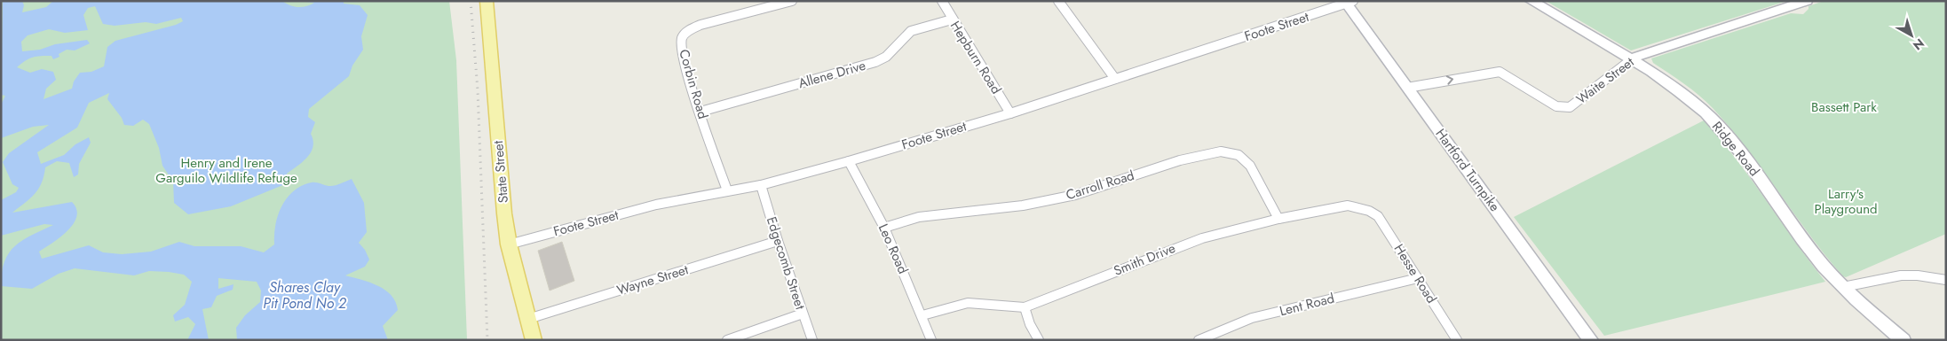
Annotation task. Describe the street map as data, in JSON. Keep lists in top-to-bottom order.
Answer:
{
  "streets": {
    "main road": [
      "Waite Street",
      "Ridge Road",
      "Hartford Turnpike",
      "State Street"
    ],
    "street": [
      "Foote Street",
      "Hepburn Road",
      "Allene Drive",
      "Corbin Road",
      "Carroll Road",
      "Leo Road",
      "Smith Drive",
      "Edgecomb Street",
      "Hesse Road",
      "Wayne Street",
      "Lent Road"
    ]
  },
  "crossings": [
    ["Foote Street", "Hepburn Road"],
    ["Foote Street", "Corbin Road"],
    ["Foote Street", "Hartford Turnpike"],
    ["Foote Street", "State Street"],
    ["Foote Street", "Leo Road"],
    ["Foote Street", "Edgecomb Street"],
    ["Hepburn Road", "Allene Drive"],
    ["Allene Drive", "Corbin Road"],
    ["Waite Street", "Ridge Road"],
    ["Waite Street", "Hartford Turnpike"],
    ["State Street", "Wayne Street"],
    ["Carroll Road", "Leo Road"],
    ["Carroll Road", "Smith Drive"],
    ["Leo Road", "Smith Drive"],
    ["Smith Drive", "Hesse Road"],
    ["Edgecomb Street", "Wayne Street"],
    ["Hesse Road", "Lent Road"]
  ],
  "one_way": ["Waite Street"],
  "water": ["Shares Clay Pit Pond No 2"],
  "parks": ["Bassett Park", "Henry and Irene Garguilo Wildlife Refuge", "Larry's Playground"],
  "north": "bottom right"
}
